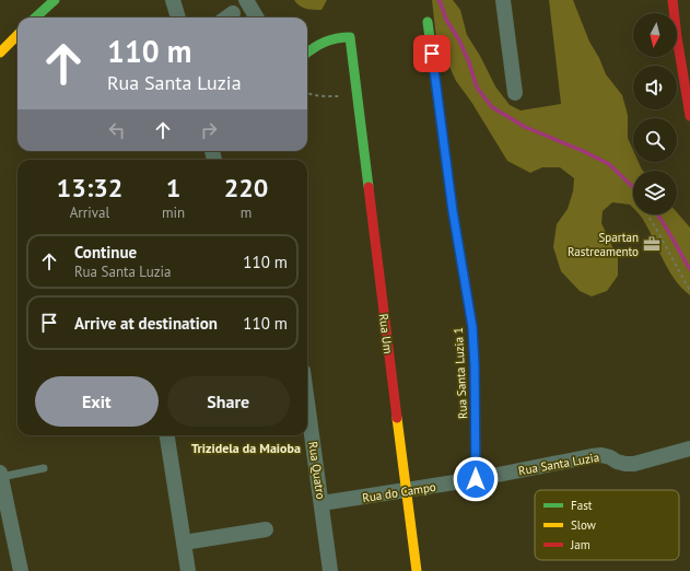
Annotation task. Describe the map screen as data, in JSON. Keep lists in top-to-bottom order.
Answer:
{
  "streets": {
    "street": [
      "Rua Um",
      "Rua Santa Luzia 1",
      "Rua Santa Luzia",
      "Rua Quatro",
      "Rua do Campo"
    ]
  },
  "crossings": [
    ["Rua Um", "Rua do Campo"],
    ["Rua Santa Luzia 1", "Rua Santa Luzia"],
    ["Rua Santa Luzia 1", "Rua do Campo"],
    ["Rua Santa Luzia", "Rua do Campo"],
    ["Rua Quatro", "Rua do Campo"]
  ],
  "districts": ["Trizidela da Maioba"],
  "places": {
    "office": ["Spartan Rastreamento"]
  },
  "legend": ["Fast", "Slow", "Jam"],
  "north": "bottom",
  "page": {
    "turn": ["110 m", "Rua Santa Luzia"],
    "eta": [
      "13:32",
      "Arrival",
      "1",
      "min",
      "220",
      "m"
    ],
    "list": [
      {
        "name": "Continue",
        "note": "Rua Santa Luzia",
        "value": "110 m"
      },
      {
        "name": "Arrive at destination",
        "value": "110 m"
      }
    ],
    "buttons": ["Exit", "Share"]
  }
}
